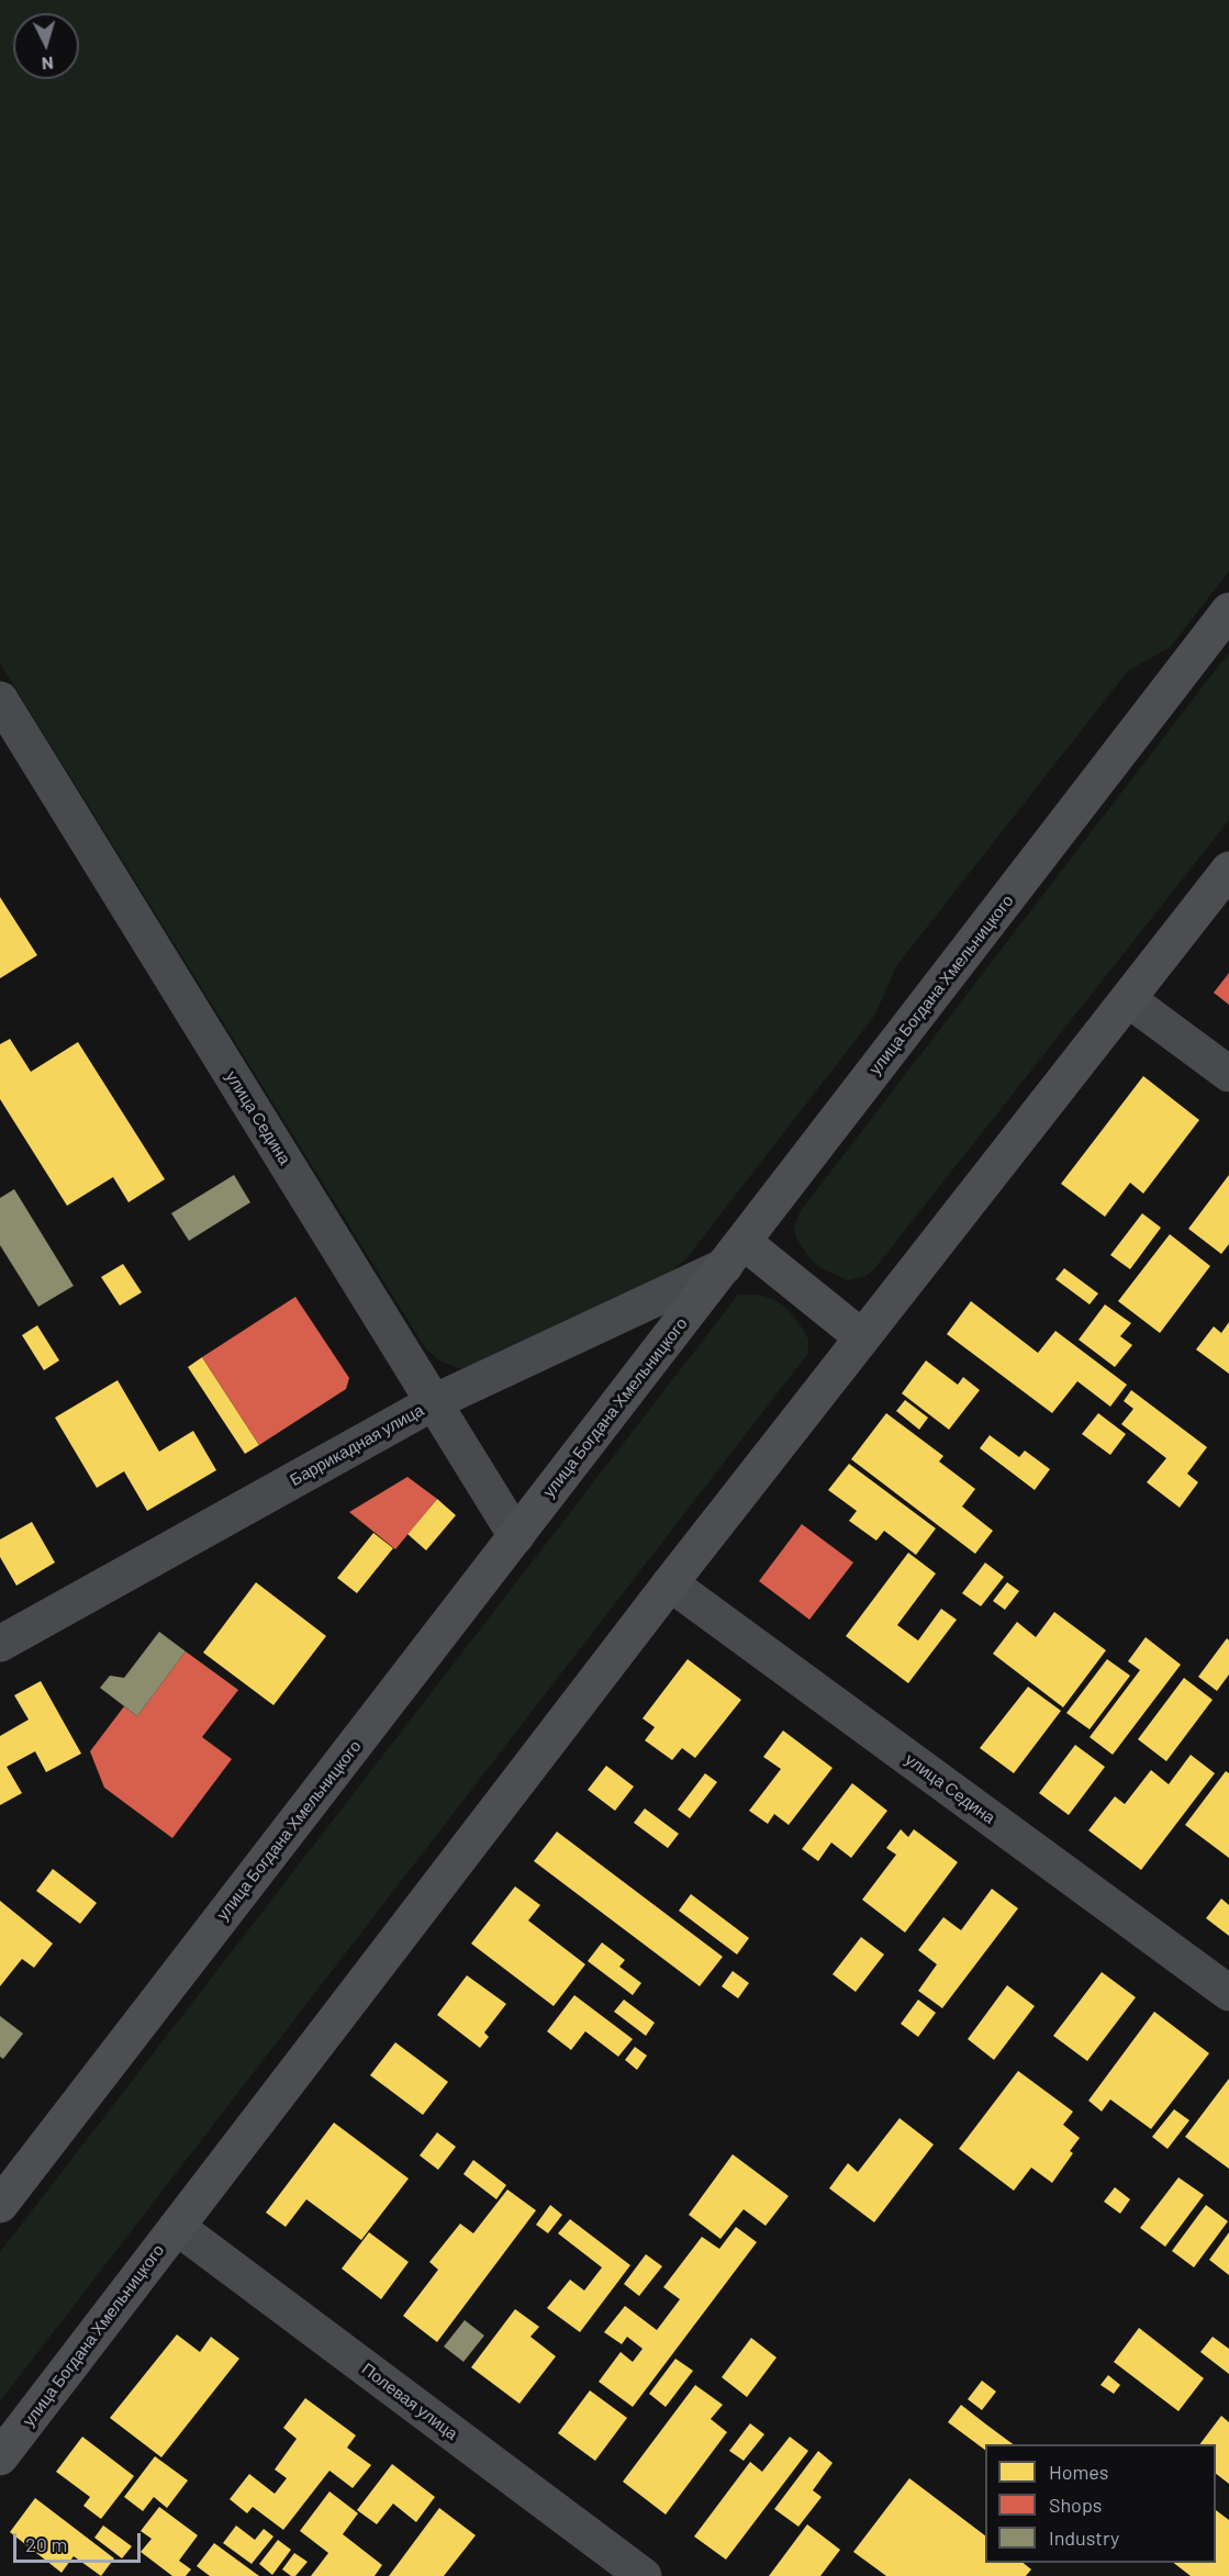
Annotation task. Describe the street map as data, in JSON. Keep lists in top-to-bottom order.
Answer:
{
  "streets": {
    "main road": ["улица Богдана Хмельницкого"],
    "street": ["улица Седина", "Баррикадная улица", "Полевая улица"]
  },
  "crossings": [
    ["улица Богдана Хмельницкого", "улица Седина"],
    ["улица Богдана Хмельницкого", "Баррикадная улица"],
    ["улица Богдана Хмельницкого", "Полевая улица"],
    ["улица Седина", "Баррикадная улица"]
  ],
  "legend": ["Homes", "Shops", "Industry"],
  "scale_bar": "20 m",
  "north": "bottom"
}
